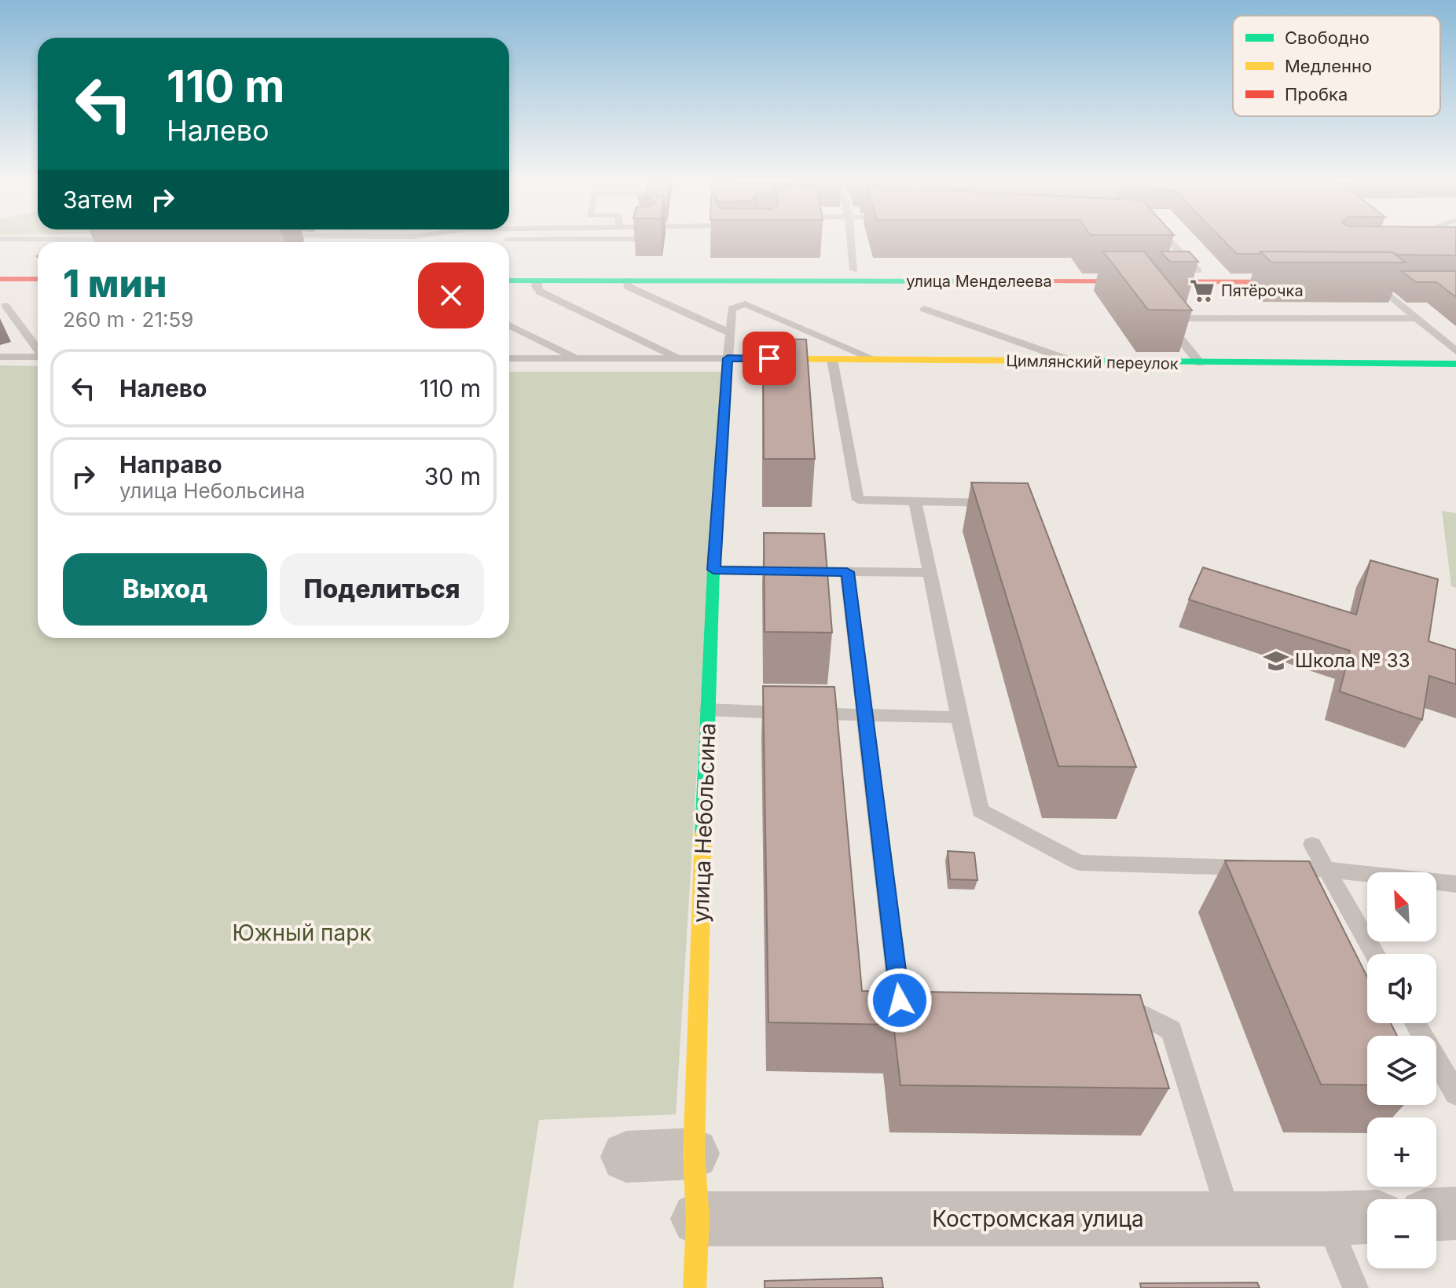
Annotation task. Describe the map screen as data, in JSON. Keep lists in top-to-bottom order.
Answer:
{
  "streets": {
    "street": [
      "улица Менделеева",
      "Цимлянский переулок",
      "улица Небольсина",
      "Костромская улица"
    ]
  },
  "crossings": [
    ["Цимлянский переулок", "улица Небольсина"],
    ["улица Небольсина", "Костромская улица"]
  ],
  "parks": ["Южный парк"],
  "places": {
    "supermarket": ["Пятёрочка"],
    "school or university": ["Школа № 33"]
  },
  "legend": ["Свободно", "Медленно", "Пробка"],
  "north": "top left",
  "page": {
    "turn": ["110 m", "Налево"],
    "then": "Затем",
    "heading": ["1 мин", "260 m · 21:59"],
    "list": [
      {
        "name": "Налево",
        "value": "110 m"
      },
      {
        "name": "Направо",
        "note": "улица Небольсина",
        "value": "30 m"
      }
    ],
    "buttons": ["Выход", "Поделиться"],
    "map_buttons": ["+", "−"]
  }
}
